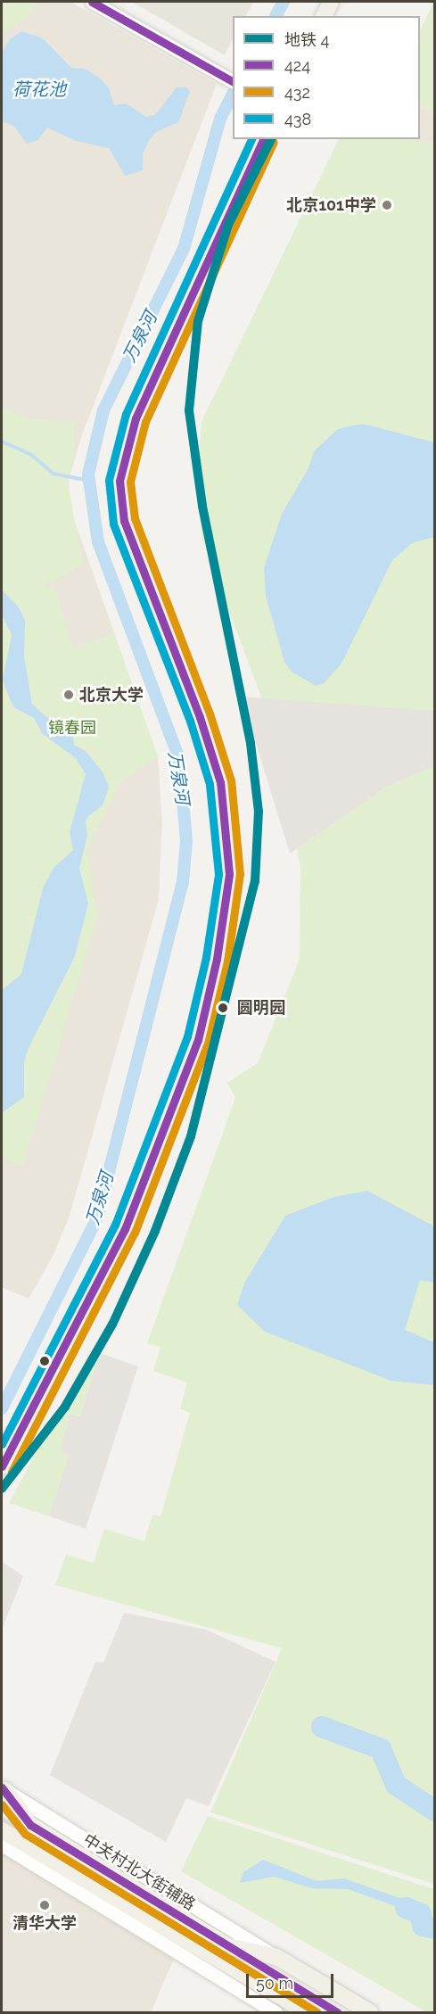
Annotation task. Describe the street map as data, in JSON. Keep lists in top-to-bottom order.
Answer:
{
  "streets": {
    "street": ["中关村北大街辅路"]
  },
  "water": ["荷花池", "万泉河"],
  "parks": ["镜春园"],
  "places": [
    "北京101中学",
    "北京大学",
    "圆明园",
    "清华大学"
  ],
  "lines": [
    "transit line 424",
    "metro line 4",
    "transit line 438",
    "transit line 432"
  ],
  "legend": [
    "地铁 4",
    "424",
    "432",
    "438"
  ],
  "scale_bar": "50 m"
}
